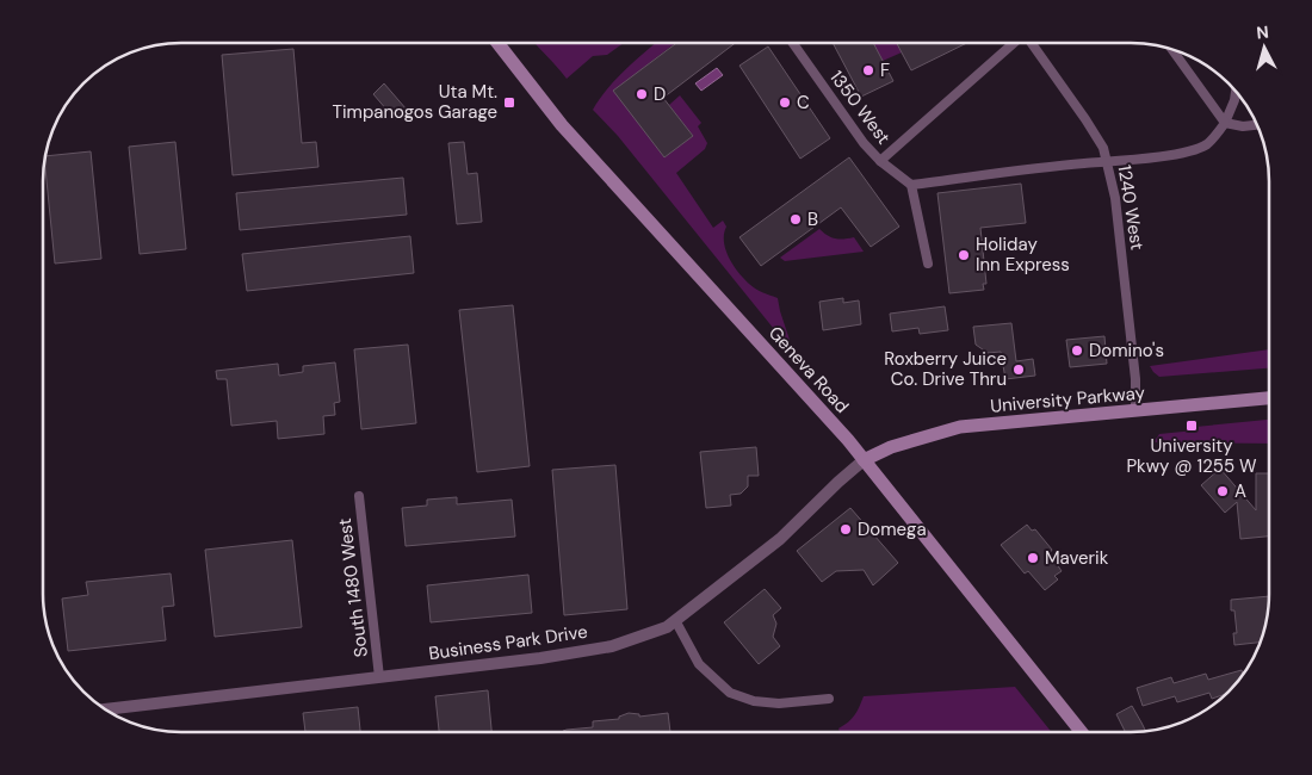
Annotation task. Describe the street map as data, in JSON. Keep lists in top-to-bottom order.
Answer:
{
  "streets": {
    "main road": ["Geneva Road", "University Parkway"],
    "street": [
      "1350 West",
      "1240 West",
      "South 1480 West",
      "Business Park Drive"
    ]
  },
  "crossings": [
    ["1240 West", "University Parkway"],
    ["Geneva Road", "University Parkway"],
    ["Geneva Road", "Business Park Drive"],
    ["University Parkway", "Business Park Drive"],
    ["South 1480 West", "Business Park Drive"]
  ],
  "places": {
    "other": [
      "F",
      "D",
      "C",
      "B",
      "Holiday Inn Express",
      "Domino's",
      "Roxberry Juice Co. Drive Thru",
      "A",
      "Domega",
      "Maverik"
    ],
    "transit": ["Uta Mt. Timpanogos Garage", "University Pkwy @ 1255 W"]
  },
  "north": "top"
}
